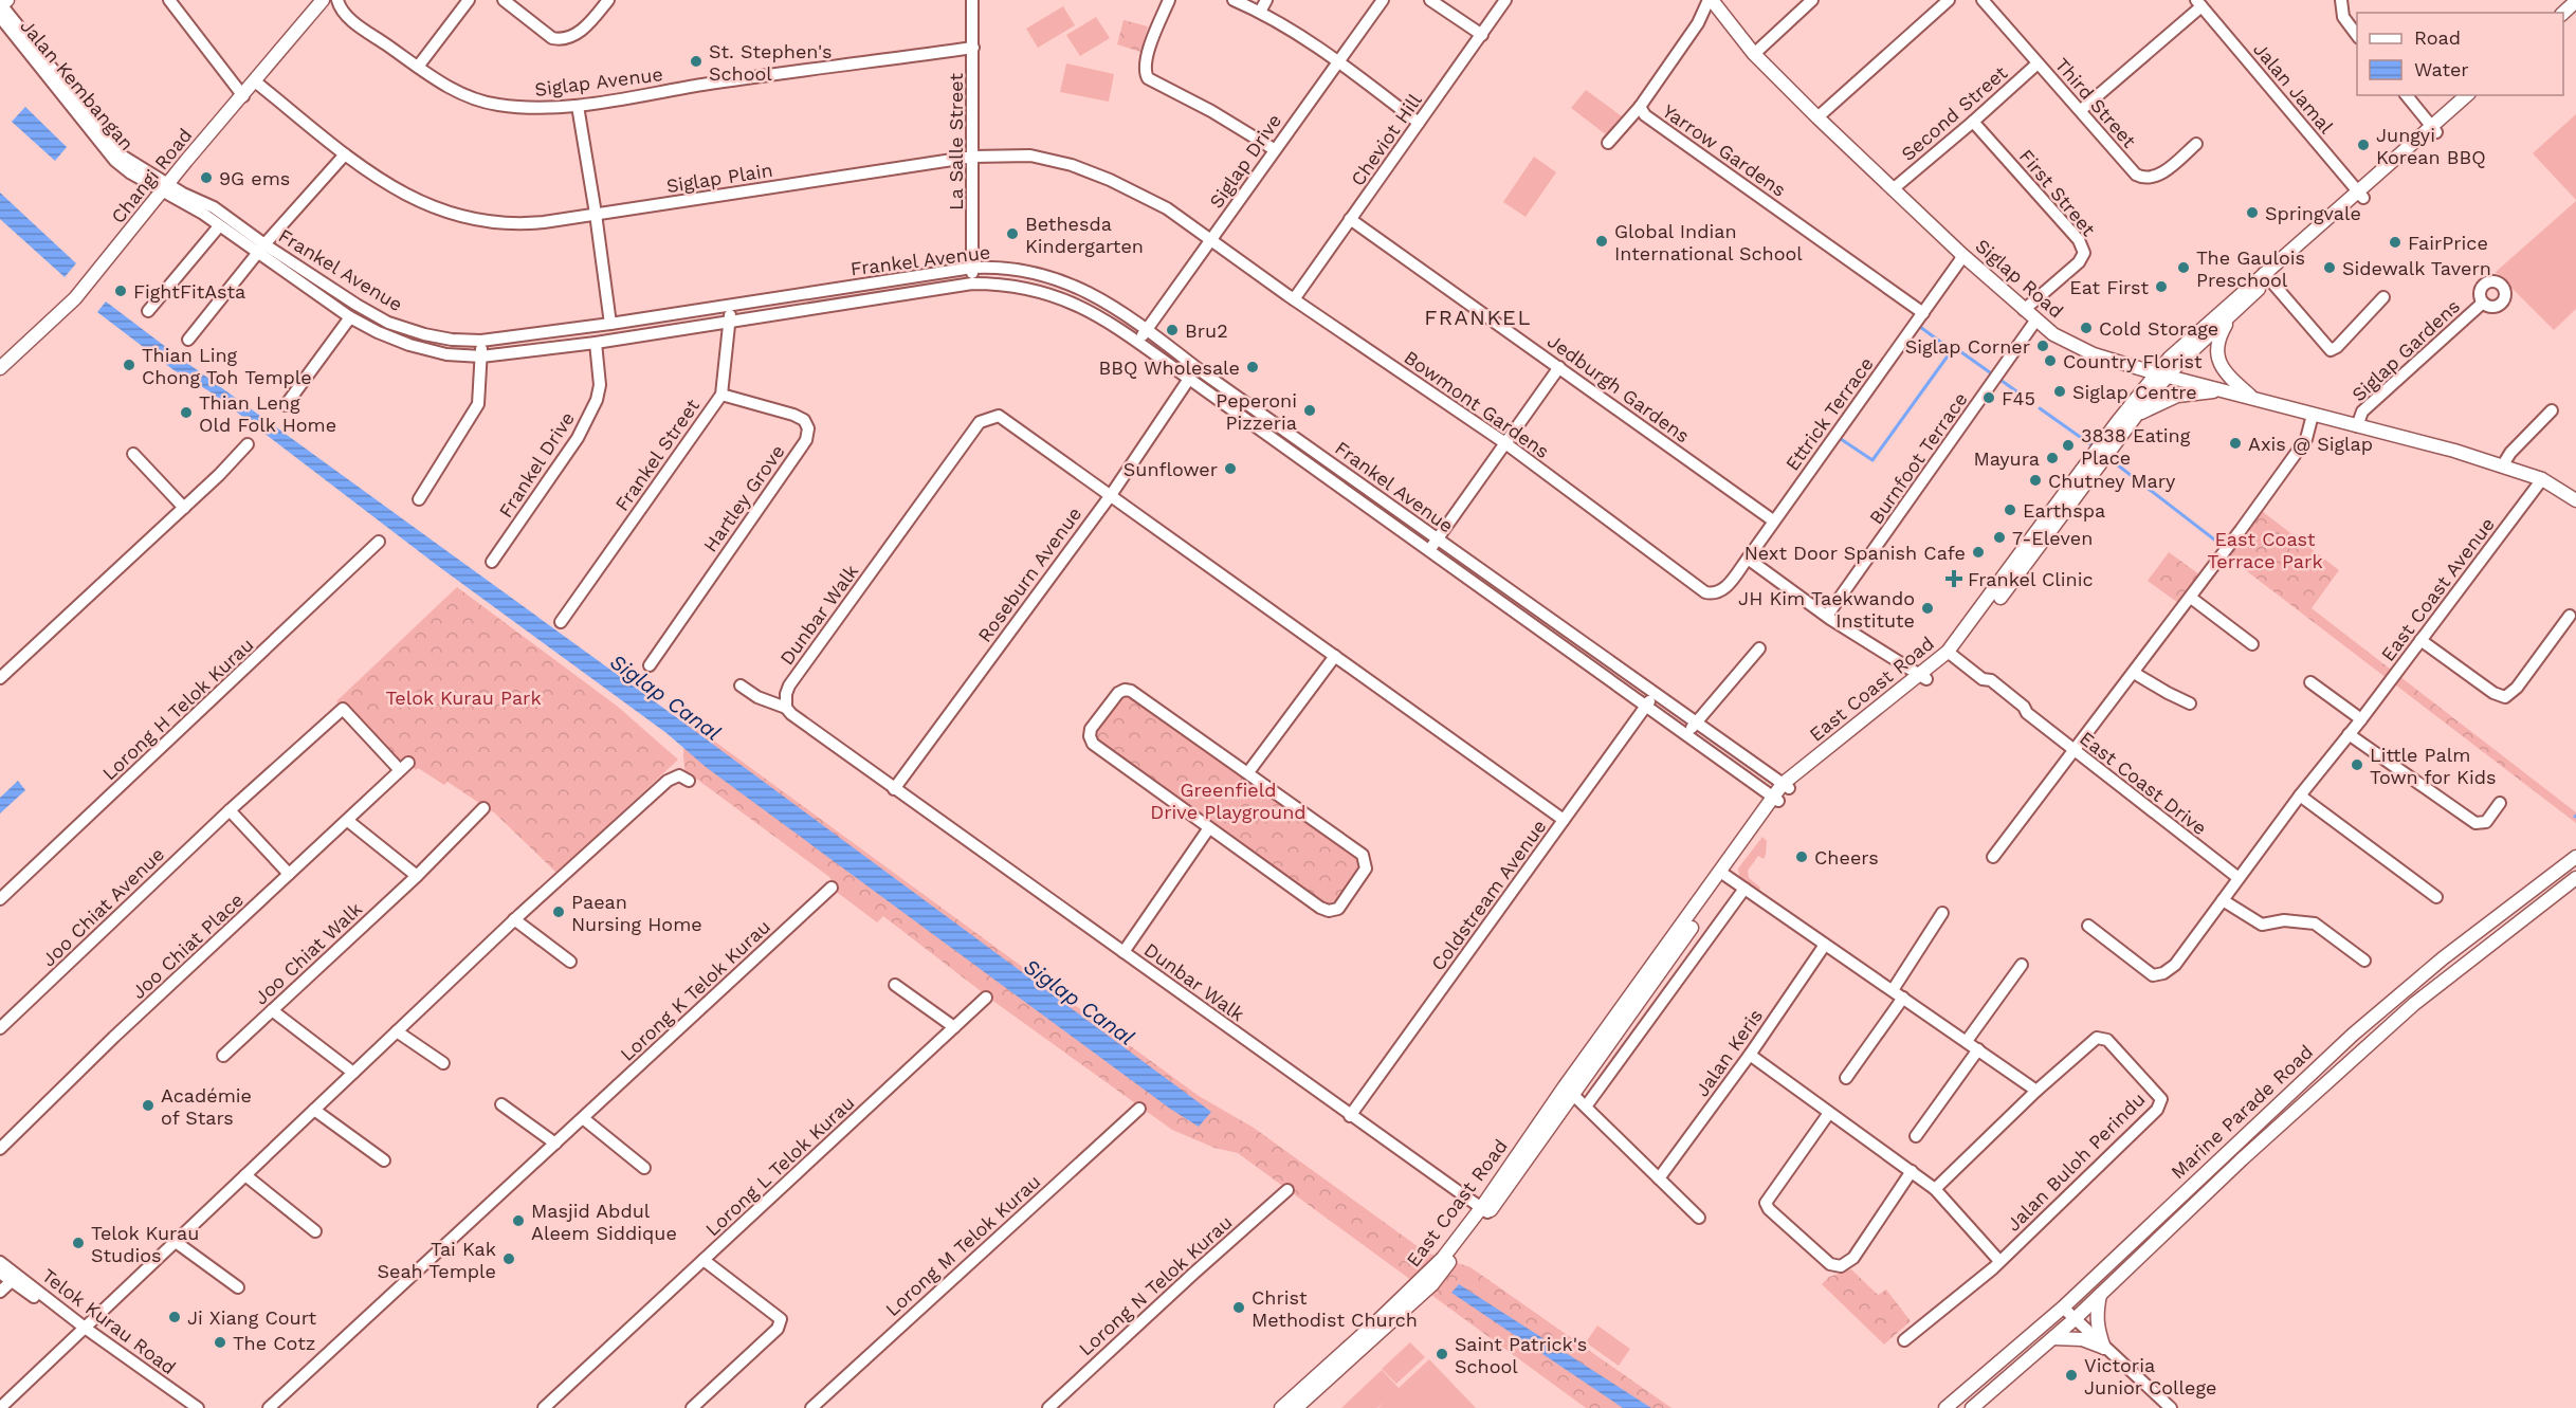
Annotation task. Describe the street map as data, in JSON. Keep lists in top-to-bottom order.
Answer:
{
  "streets": {
    "main road": [
      "Changi Road",
      "Siglap Road",
      "East Coast Road",
      "Marine Parade Road"
    ],
    "street": [
      "Siglap Avenue",
      "Jalan Kembangan",
      "Jalan Jamal",
      "Third Street",
      "Second Street",
      "Cheviot Hill",
      "La Salle Street",
      "Yarrow Gardens",
      "Siglap Drive",
      "Siglap Plain",
      "First Street",
      "Frankel Avenue",
      "Siglap Gardens",
      "Jedburgh Gardens",
      "Bowmont Gardens",
      "Ettrick Terrace",
      "Frankel Street",
      "Burnfoot Terrace",
      "Frankel Drive",
      "Hartley Grove",
      "Roseburn Avenue",
      "East Coast Avenue",
      "Dunbar Walk",
      "Lorong H Telok Kurau",
      "East Coast Drive",
      "Coldstream Avenue",
      "Joo Chiat Avenue",
      "Joo Chiat Place",
      "Joo Chiat Walk",
      "Lorong K Telok Kurau",
      "Jalan Keris",
      "Jalan Buloh Perindu",
      "Lorong L Telok Kurau",
      "Lorong M Telok Kurau",
      "Lorong N Telok Kurau",
      "Telok Kurau Road"
    ]
  },
  "crossings": [
    ["Siglap Avenue", "La Salle Street"],
    ["Jalan Kembangan", "Changi Road"],
    ["Jalan Kembangan", "Frankel Avenue"],
    ["Jalan Jamal", "East Coast Road"],
    ["Third Street", "Second Street"],
    ["Second Street", "First Street"],
    ["Second Street", "Siglap Road"],
    ["Cheviot Hill", "Jedburgh Gardens"],
    ["Cheviot Hill", "Bowmont Gardens"],
    ["La Salle Street", "Siglap Plain"],
    ["La Salle Street", "Frankel Avenue"],
    ["Yarrow Gardens", "Siglap Road"],
    ["Yarrow Gardens", "Ettrick Terrace"],
    ["Siglap Drive", "Siglap Plain"],
    ["Siglap Drive", "Frankel Avenue"],
    ["Siglap Drive", "Bowmont Gardens"],
    ["Changi Road", "Siglap Plain"],
    ["Changi Road", "Frankel Avenue"],
    ["Siglap Plain", "Bowmont Gardens"],
    ["First Street", "Siglap Road"],
    ["Frankel Avenue", "Frankel Street"],
    ["Frankel Avenue", "Frankel Drive"],
    ["Frankel Avenue", "Roseburn Avenue"],
    ["Frankel Avenue", "East Coast Road"],
    ["Frankel Avenue", "Coldstream Avenue"],
    ["Siglap Road", "Siglap Gardens"],
    ["Siglap Road", "Ettrick Terrace"],
    ["Siglap Road", "Burnfoot Terrace"],
    ["Siglap Road", "East Coast Avenue"],
    ["Siglap Road", "East Coast Road"],
    ["Jedburgh Gardens", "Ettrick Terrace"],
    ["Bowmont Gardens", "Ettrick Terrace"],
    ["Frankel Street", "Hartley Grove"],
    ["Roseburn Avenue", "Dunbar Walk"],
    ["East Coast Avenue", "East Coast Drive"],
    ["Dunbar Walk", "East Coast Road"],
    ["Dunbar Walk", "Coldstream Avenue"],
    ["East Coast Road", "East Coast Drive"],
    ["Joo Chiat Avenue", "Joo Chiat Place"]
  ],
  "districts": ["FRANKEL"],
  "water": ["Siglap Canal"],
  "parks": ["East Coast Terrace Park", "Telok Kurau Park", "Greenfield Drive Playground"],
  "places": {
    "other": [
      "St. Stephen's School",
      "Jungyi Korean BBQ",
      "9G ems",
      "Springvale",
      "Bethesda Kindergarten",
      "Global Indian International School",
      "FairPrice",
      "The Gaulois Preschool",
      "Sidewalk Tavern",
      "Eat First",
      "FightFitAsta",
      "Cold Storage",
      "Bru2",
      "Siglap Corner",
      "Country Florist",
      "Thian Ling Chong Toh Temple",
      "BBQ Wholesale",
      "Siglap Centre",
      "F45",
      "Peperoni Pizzeria",
      "Thian Leng Old Folk Home",
      "Axis @ Siglap",
      "3838 Eating Place",
      "Mayura",
      "Sunflower",
      "Chutney Mary",
      "Earthspa",
      "7-Eleven",
      "Next Door Spanish Cafe",
      "JH Kim Taekwando Institute",
      "Little Palm Town for Kids",
      "Cheers",
      "Paean Nursing Home",
      "Académie of Stars",
      "Masjid Abdul Aleem Siddique",
      "Telok Kurau Studios",
      "Tai Kak Seah Temple",
      "Christ Methodist Church",
      "Ji Xiang Court",
      "The Cotz",
      "Saint Patrick's School",
      "Victoria Junior College"
    ],
    "health": ["Frankel Clinic"]
  },
  "legend": ["Road", "Water"]
}
